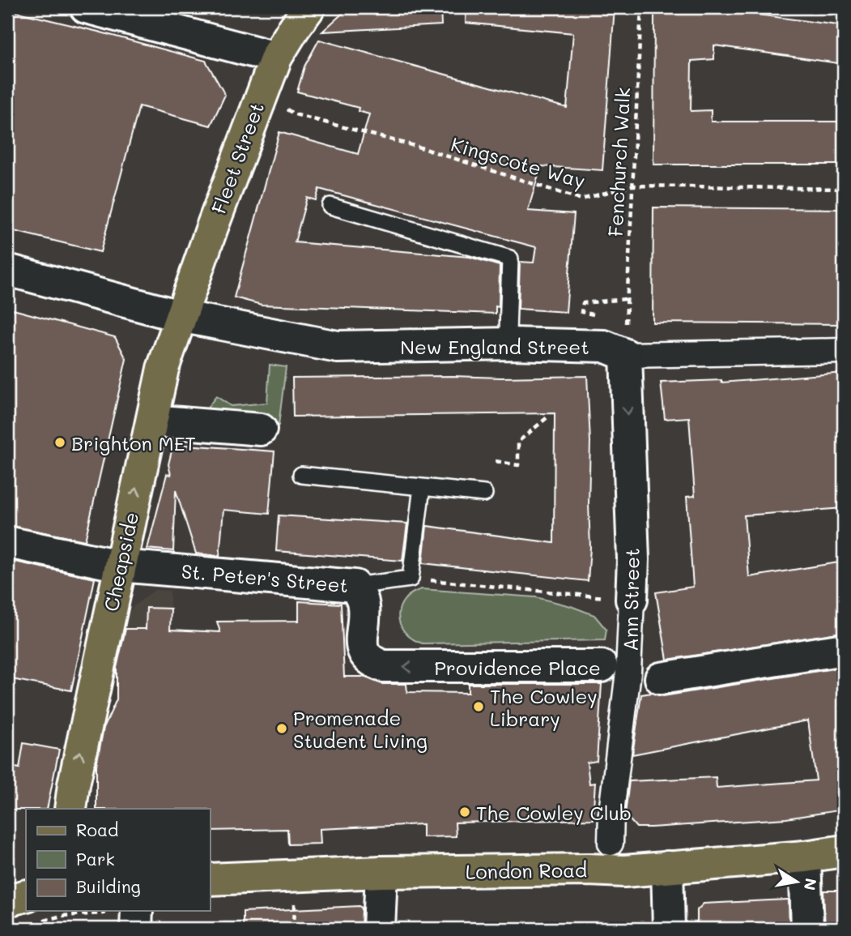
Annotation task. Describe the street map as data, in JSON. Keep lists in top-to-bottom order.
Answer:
{
  "streets": {
    "main road": ["Fleet Street", "Cheapside", "London Road"],
    "street": [
      "New England Street",
      "St. Peter's Street",
      "Ann Street",
      "Providence Place"
    ],
    "path": ["Kingscote Way", "Fenchurch Walk"]
  },
  "crossings": [
    ["Fleet Street", "Kingscote Way"],
    ["Fleet Street", "New England Street"],
    ["Fleet Street", "Cheapside"],
    ["Kingscote Way", "Fenchurch Walk"],
    ["New England Street", "Cheapside"],
    ["New England Street", "Ann Street"],
    ["Cheapside", "St. Peter's Street"],
    ["St. Peter's Street", "Providence Place"],
    ["Ann Street", "Providence Place"]
  ],
  "one_way": ["Cheapside", "Ann Street", "Providence Place"],
  "places": [
    "Brighton MET",
    "The Cowley Library",
    "Promenade Student Living",
    "The Cowley Club"
  ],
  "legend": ["Road", "Park", "Building"],
  "north": "right"
}
